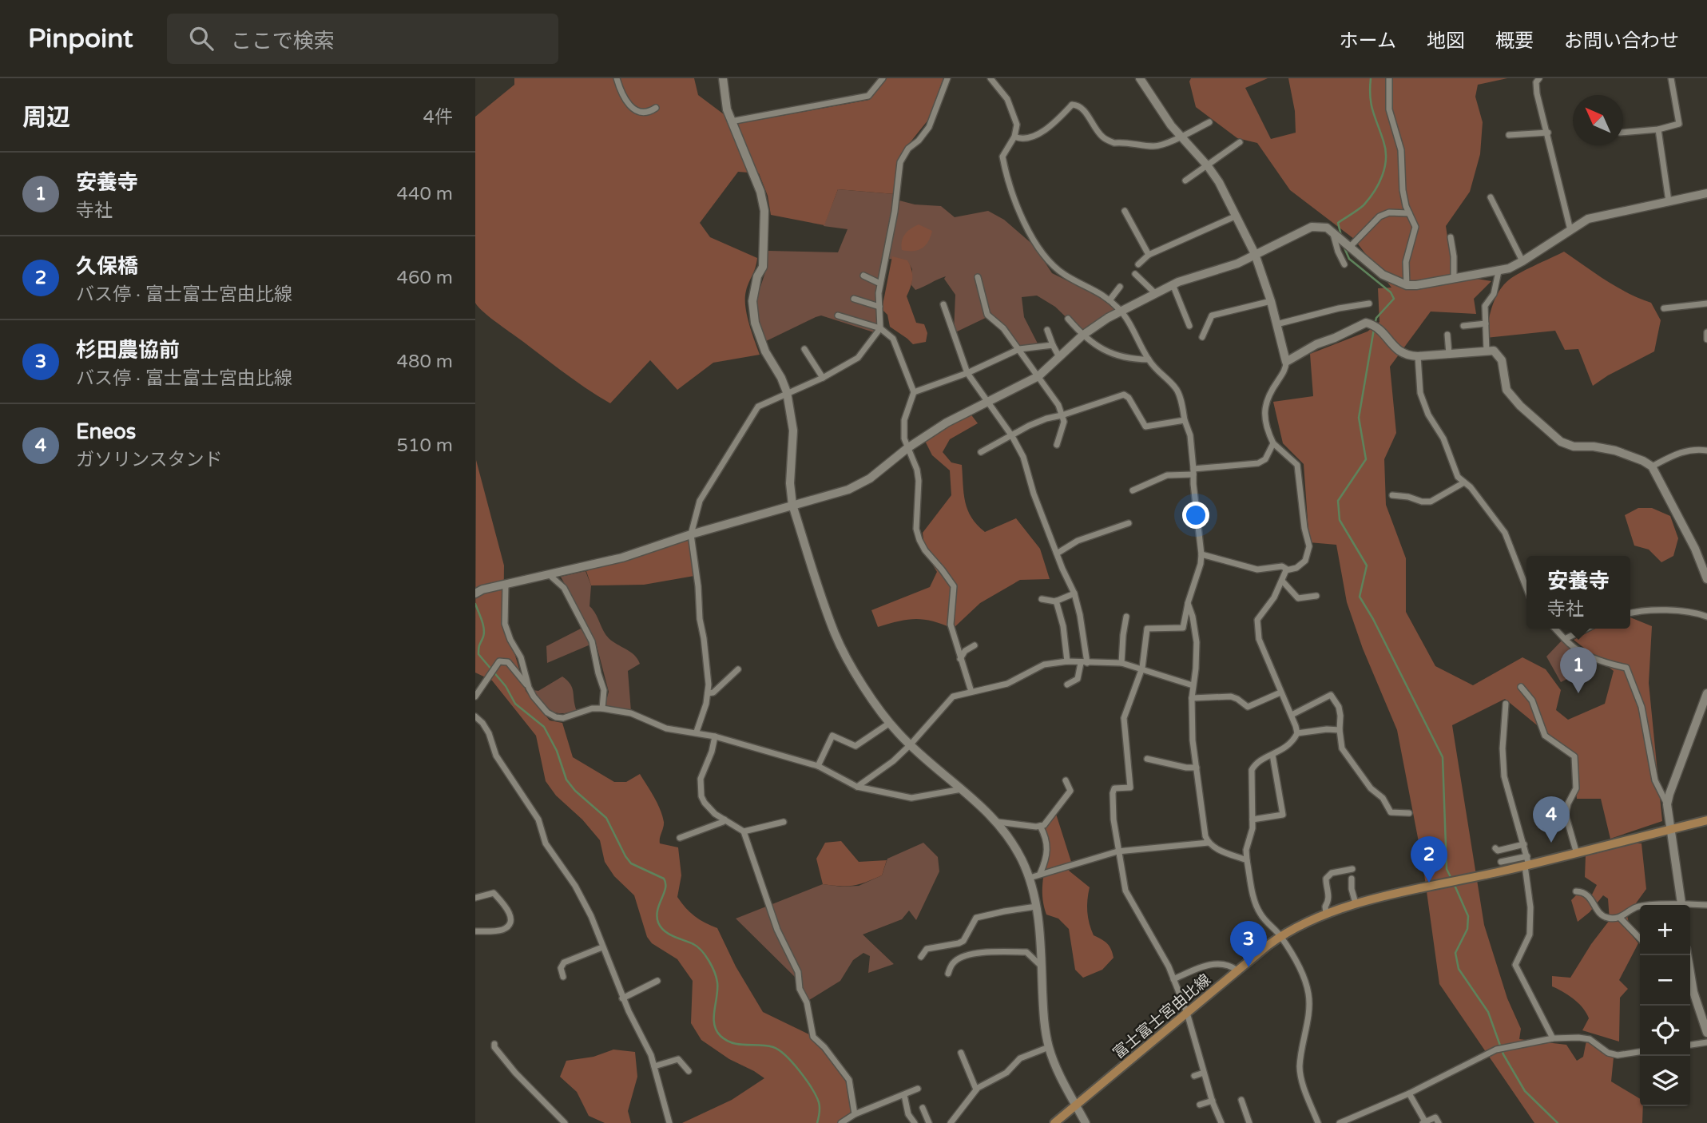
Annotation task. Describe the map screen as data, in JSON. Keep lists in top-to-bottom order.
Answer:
{
  "streets": {
    "main road": ["富士富士宮由比線"]
  },
  "north": "top left",
  "page": {
    "header": "Pinpoint",
    "search": "ここで検索",
    "nav": [
      "ホーム",
      "地図",
      "概要",
      "お問い合わせ"
    ],
    "heading": ["周辺", "4件"],
    "list": [
      {
        "mark": "1",
        "name": "安養寺",
        "note": "寺社",
        "value": "440 m"
      },
      {
        "mark": "2",
        "name": "久保橋",
        "note": "バス停 · 富士富士宮由比線",
        "value": "460 m"
      },
      {
        "mark": "3",
        "name": "杉田農協前",
        "note": "バス停 · 富士富士宮由比線",
        "value": "480 m"
      },
      {
        "mark": "4",
        "name": "Eneos",
        "note": "ガソリンスタンド",
        "value": "510 m"
      }
    ],
    "popup": ["安養寺", "寺社"],
    "pins": [
      "1",
      "4",
      "2",
      "3"
    ],
    "map_buttons": ["+", "−"]
  }
}
